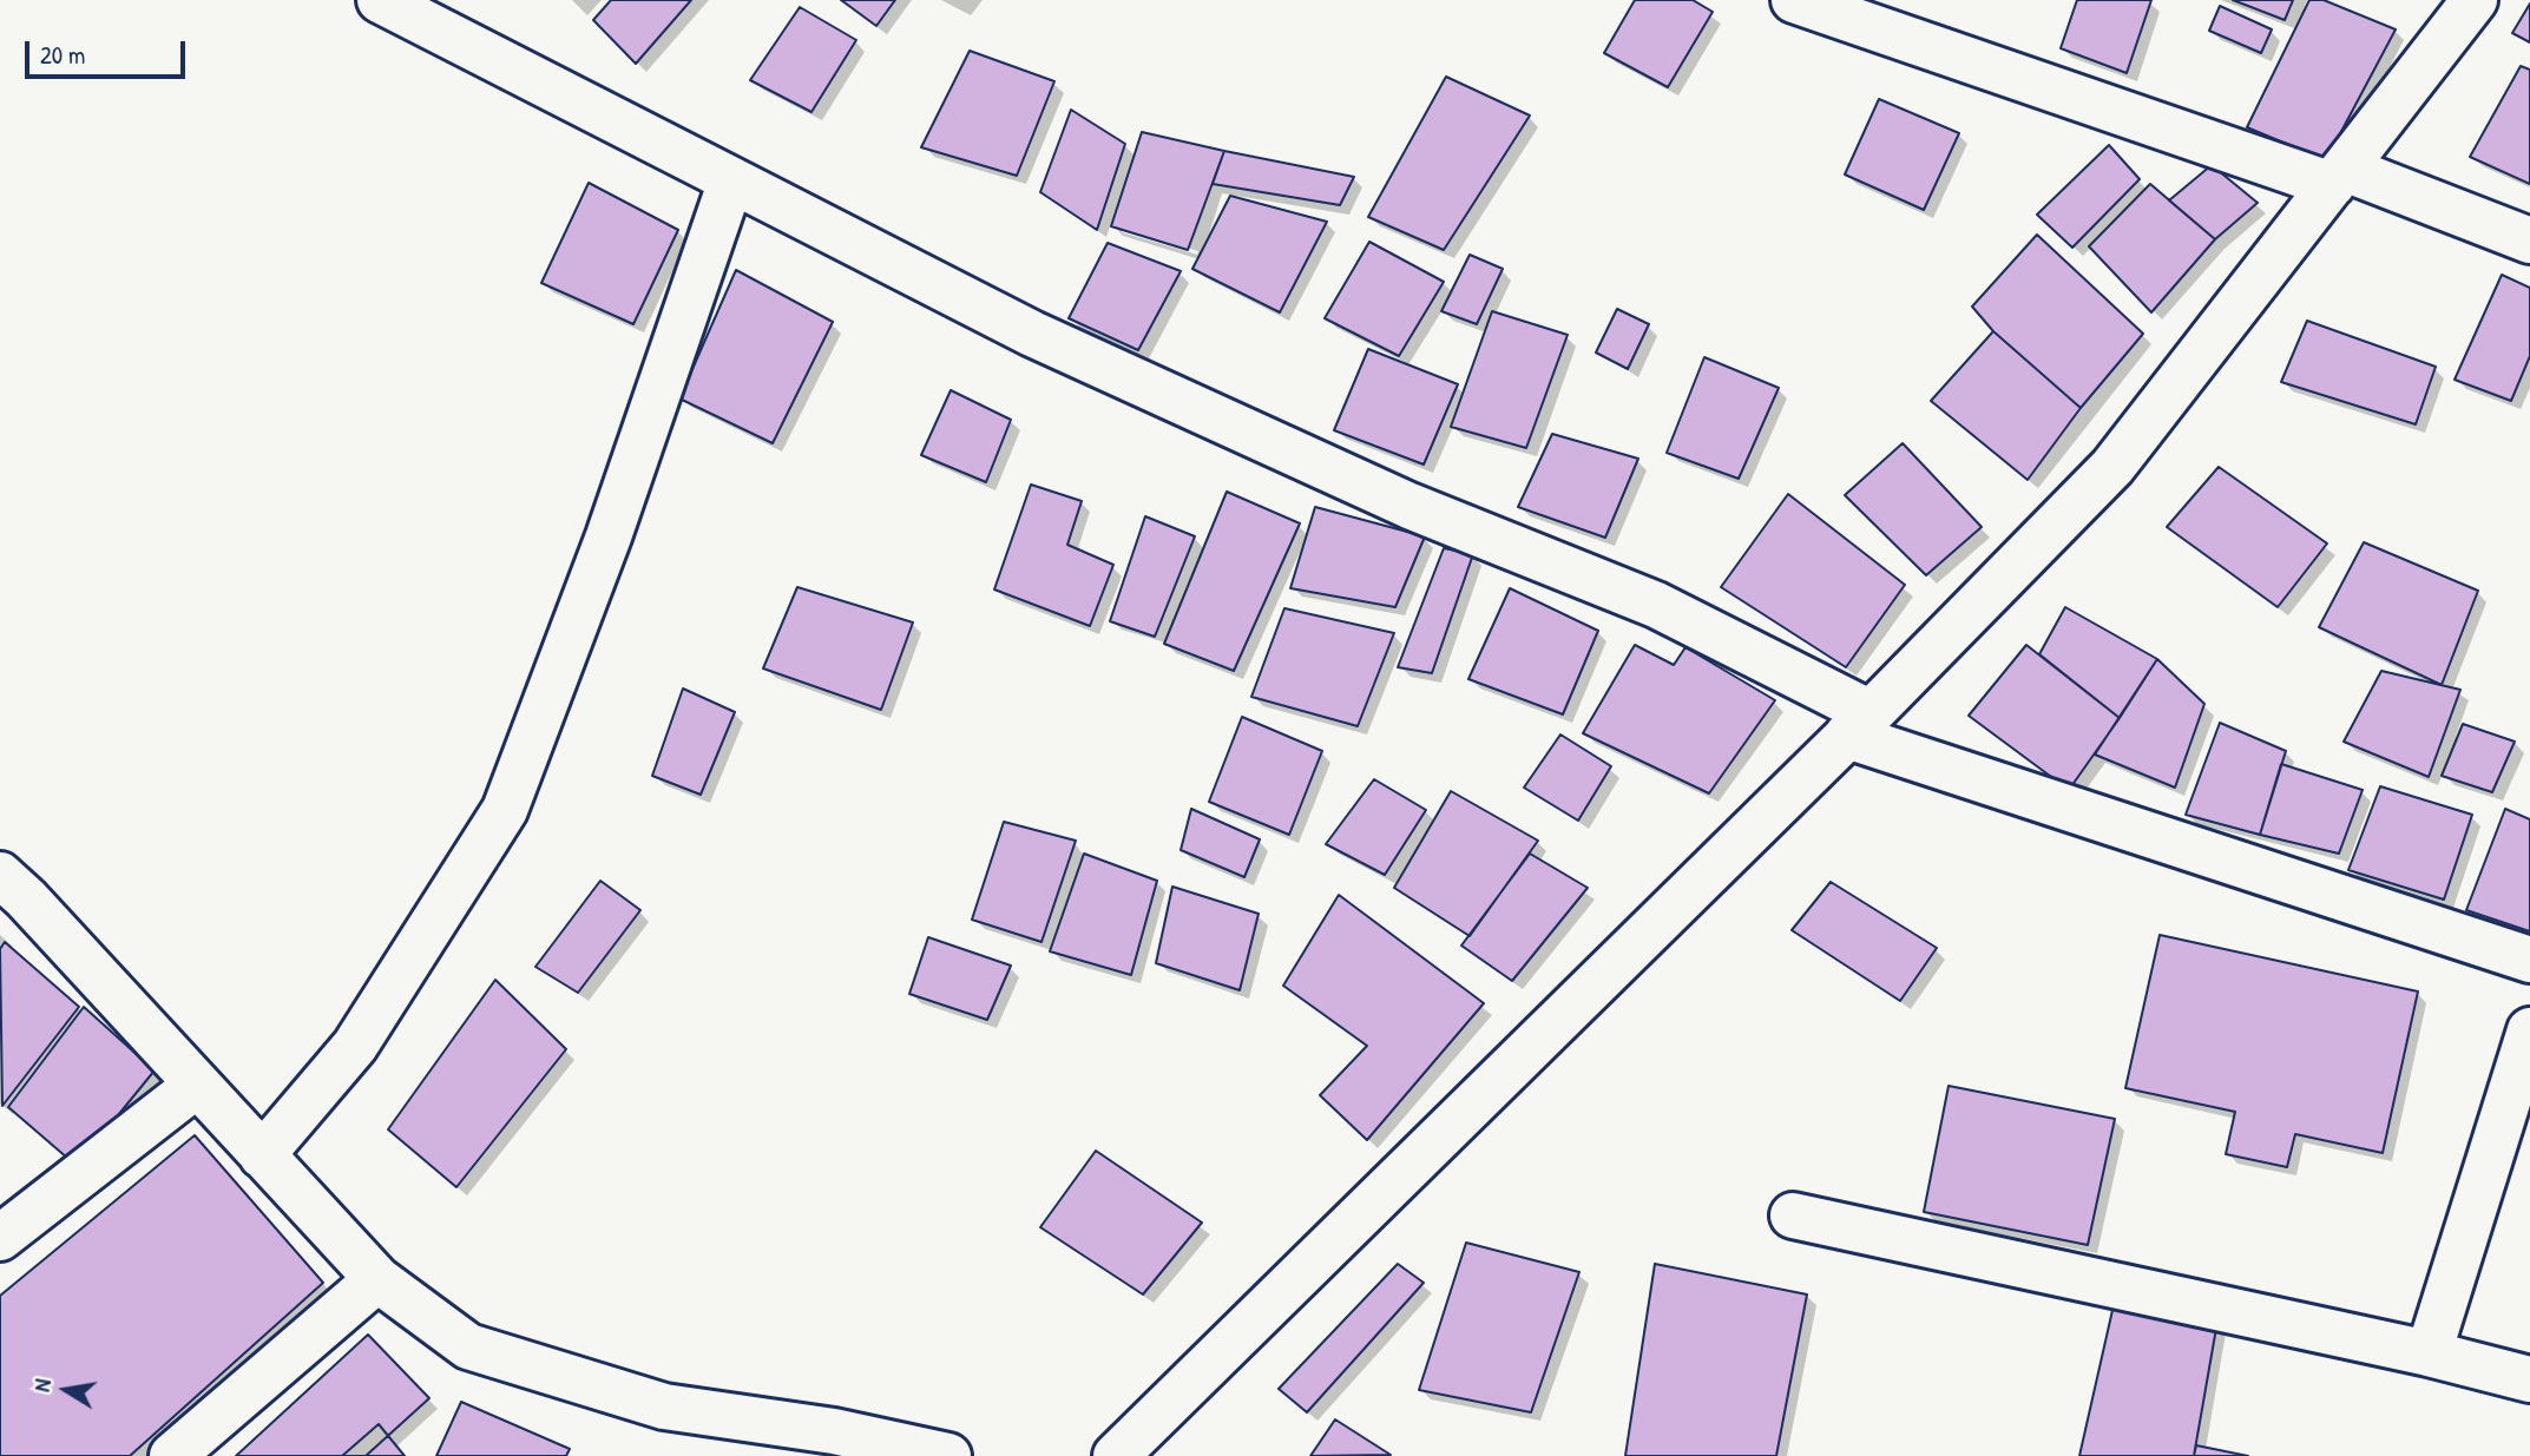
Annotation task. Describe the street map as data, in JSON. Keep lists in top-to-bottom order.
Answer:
{
  "scale_bar": "20 m",
  "north": "left"
}
